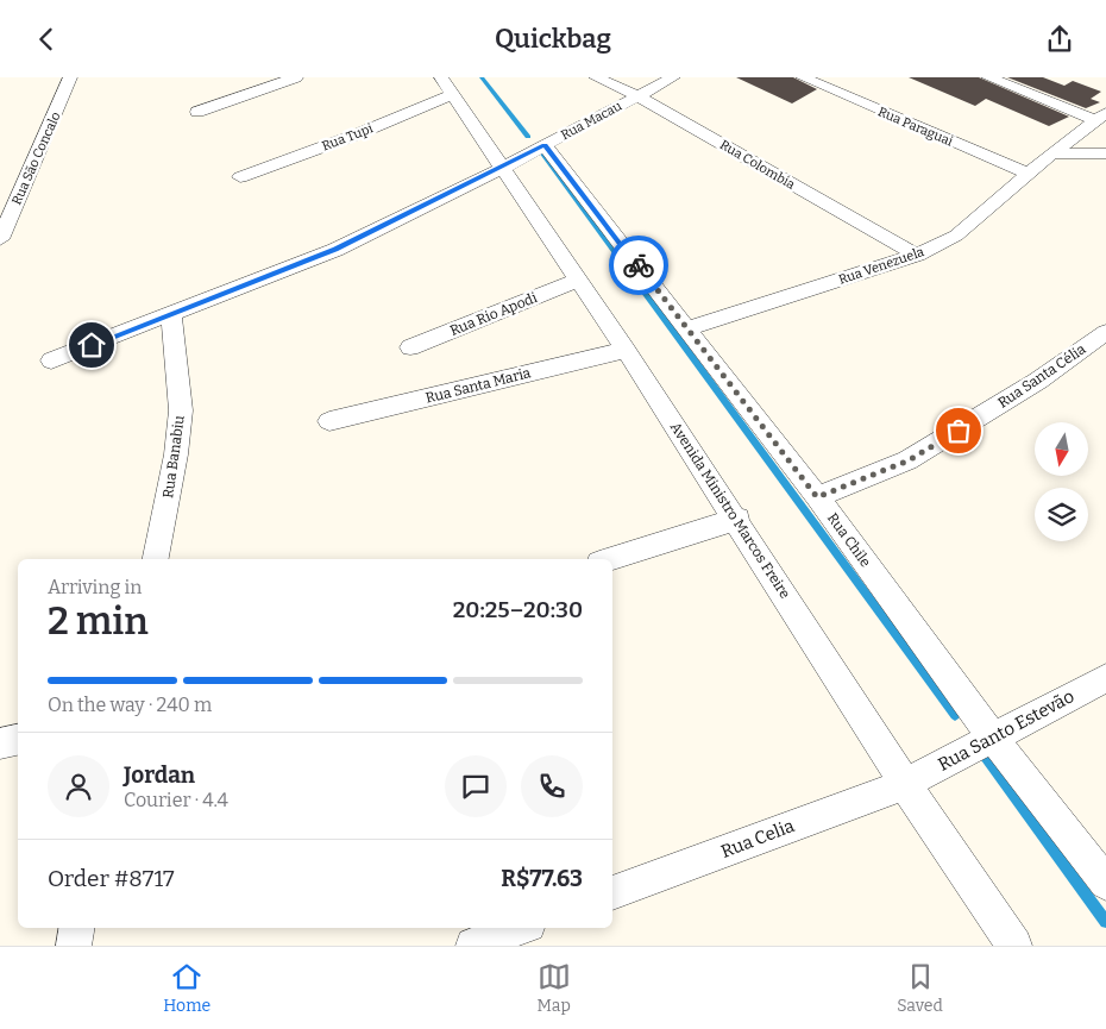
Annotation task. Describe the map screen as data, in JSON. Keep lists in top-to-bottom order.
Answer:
{
  "streets": {
    "street": [
      "Rua Macau",
      "Rua Paraguai",
      "Rua Tupi",
      "Rua São Concalo",
      "Rua Colombia",
      "Rua Venezuela",
      "Rua Rio Apodi",
      "Rua Santa Célia",
      "Rua Santa Maria",
      "Rua Banabiu",
      "Avenida Ministro Marcos Freire",
      "Rua Chile",
      "Rua Santo Estevão",
      "Rua Celia"
    ]
  },
  "crossings": [
    ["Rua Macau", "Rua Colombia"],
    ["Rua Macau", "Rua Banabiu"],
    ["Rua Macau", "Avenida Ministro Marcos Freire"],
    ["Rua Macau", "Rua Chile"],
    ["Rua Paraguai", "Rua Venezuela"],
    ["Rua Tupi", "Avenida Ministro Marcos Freire"],
    ["Rua Colombia", "Rua Venezuela"],
    ["Rua Venezuela", "Rua Chile"],
    ["Rua Rio Apodi", "Avenida Ministro Marcos Freire"],
    ["Rua Santa Célia", "Rua Chile"],
    ["Rua Santa Maria", "Avenida Ministro Marcos Freire"],
    ["Avenida Ministro Marcos Freire", "Rua Santo Estevão"],
    ["Avenida Ministro Marcos Freire", "Rua Celia"],
    ["Rua Chile", "Rua Santo Estevão"],
    ["Rua Santo Estevão", "Rua Celia"]
  ],
  "north": "bottom",
  "page": {
    "header": "Quickbag",
    "heading": ["2 min", "Arriving in", "20:25–20:30"],
    "panel": [
      "Jordan",
      "Courier · 4.4",
      "Order #8717",
      "R$77.63"
    ],
    "bar": "On the way · 240 m",
    "tabs": ["Home", "Map", "Saved"]
  }
}
